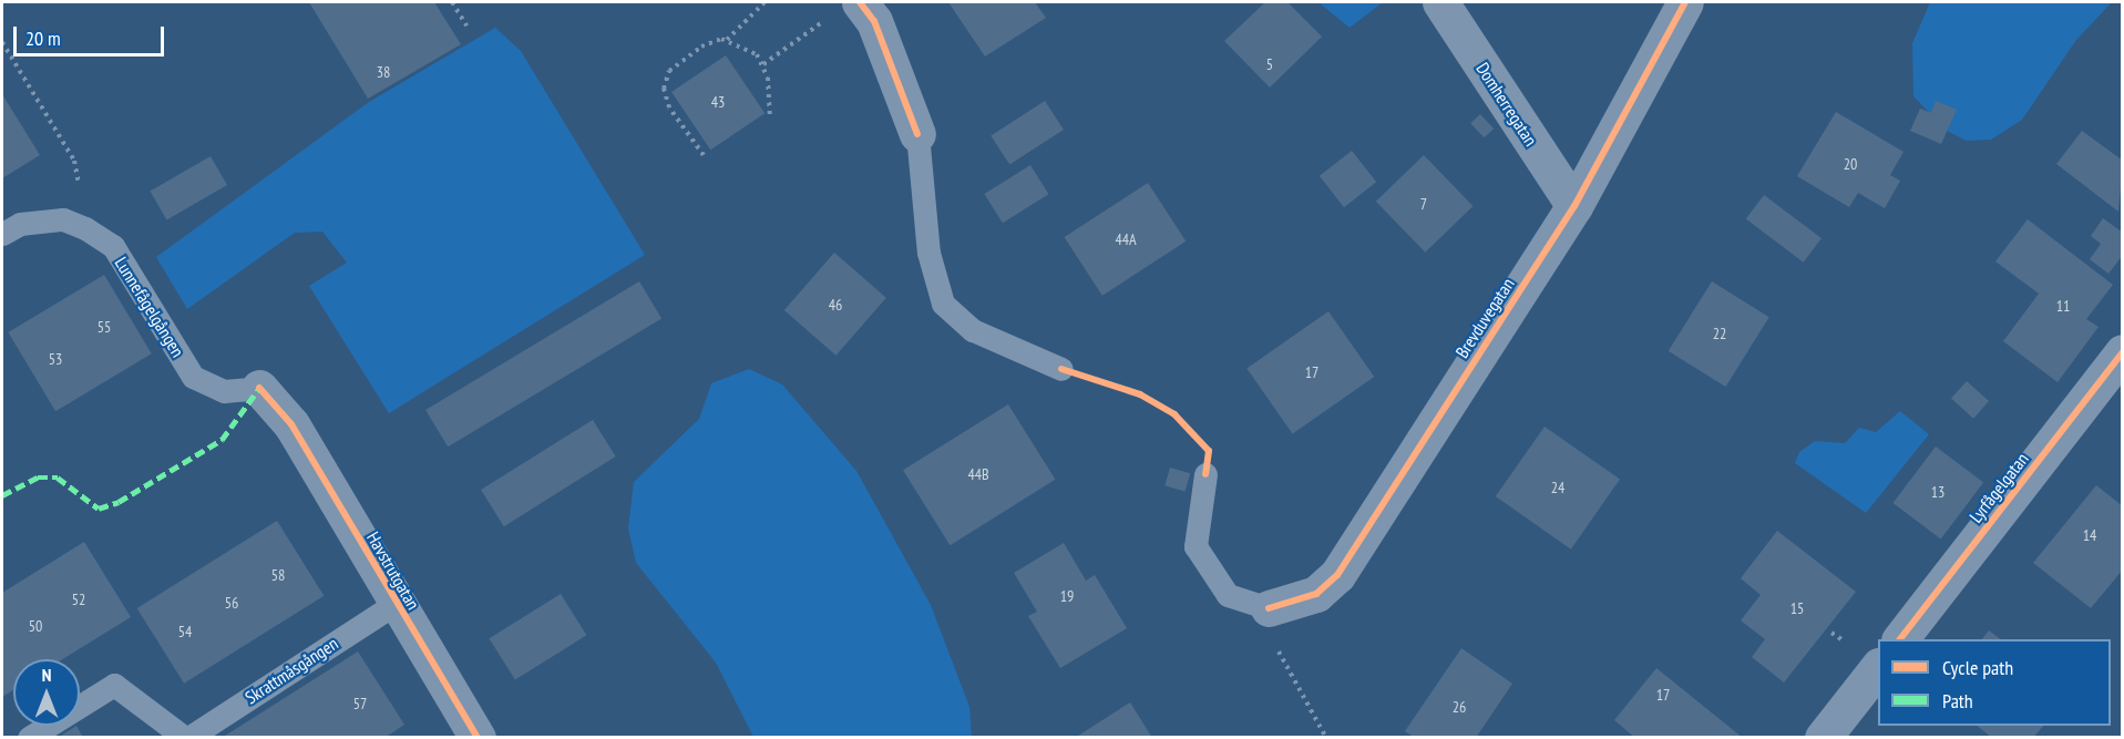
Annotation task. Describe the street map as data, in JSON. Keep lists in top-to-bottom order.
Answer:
{
  "streets": {
    "street": [
      "Domherregatan",
      "Brevduvegatan",
      "Lyrfågelgatan",
      "Havstrutgatan"
    ],
    "lane": ["Lunnefågelgången", "Skrattmåsgången"]
  },
  "crossings": [
    ["Domherregatan", "Brevduvegatan"],
    ["Lunnefågelgången", "Havstrutgatan"],
    ["Havstrutgatan", "Skrattmåsgången"]
  ],
  "house_numbers": [
    "5",
    "38",
    "43",
    "20",
    "7",
    "44A",
    "46",
    "11",
    "55",
    "22",
    "53",
    "17",
    "44B",
    "24",
    "13",
    "14",
    "58",
    "19",
    "52",
    "56",
    "15",
    "50",
    "54",
    "17",
    "57",
    "26"
  ],
  "legend": ["Cycle path", "Path"],
  "scale_bar": "20 m",
  "north": "top"
}
